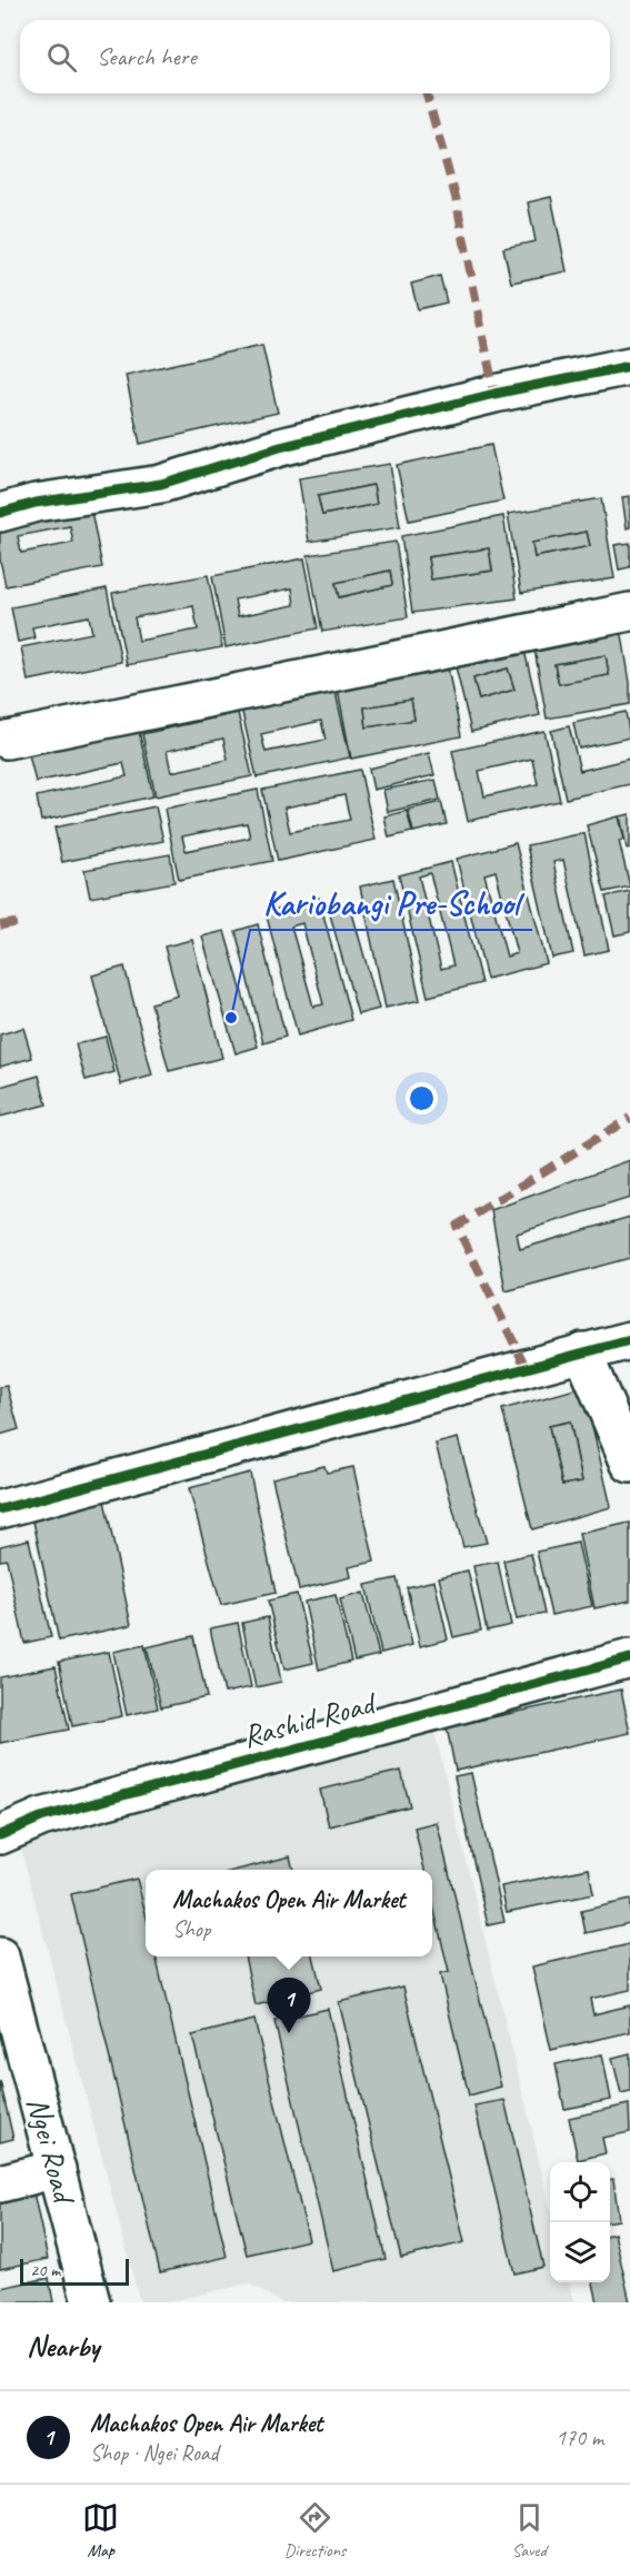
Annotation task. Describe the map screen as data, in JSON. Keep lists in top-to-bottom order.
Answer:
{
  "streets": {
    "street": ["Rashid Road", "Ngei Road"]
  },
  "places": ["Kariobangi Pre-School"],
  "scale_bar": "20 m",
  "page": {
    "search": "Search here",
    "popup": ["Machakos Open Air Market", "Shop"],
    "pins": "1",
    "scale": "20 m",
    "heading": "Nearby",
    "list": [
      {
        "mark": "1",
        "name": "Machakos Open Air Market",
        "note": "Shop · Ngei Road",
        "value": "170 m"
      }
    ],
    "nav": ["Map", "Directions", "Saved"]
  }
}
